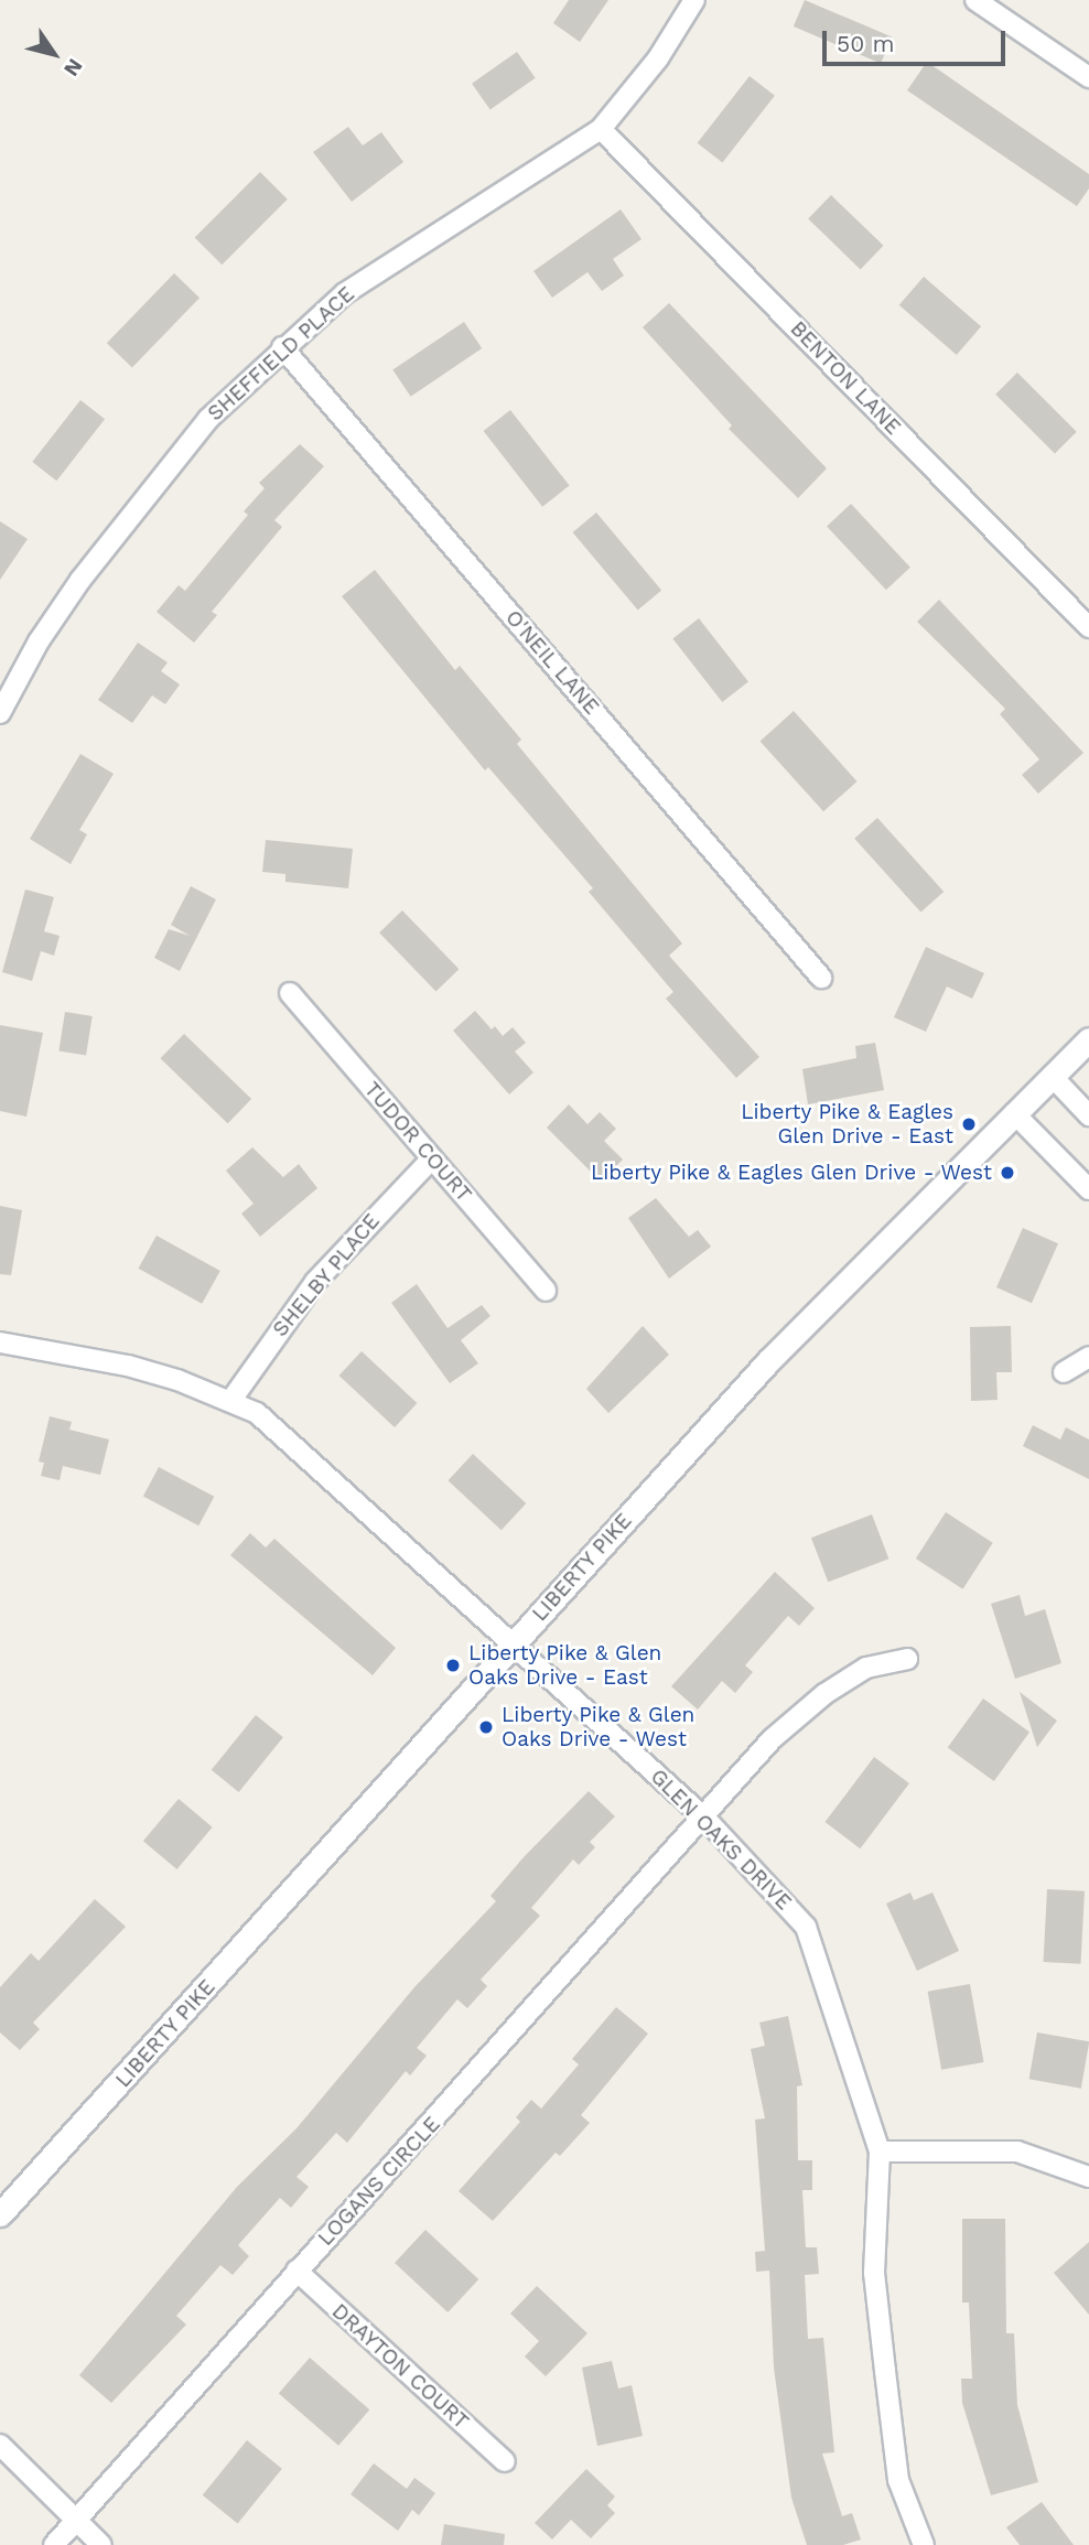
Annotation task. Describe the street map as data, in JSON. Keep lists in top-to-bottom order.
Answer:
{
  "streets": {
    "street": [
      "SHEFFIELD PLACE",
      "BENTON LANE",
      "O'NEIL LANE",
      "TUDOR COURT",
      "SHELBY PLACE",
      "LIBERTY PIKE",
      "GLEN OAKS DRIVE",
      "LOGANS CIRCLE",
      "DRAYTON COURT"
    ]
  },
  "crossings": [
    ["SHEFFIELD PLACE", "BENTON LANE"],
    ["SHEFFIELD PLACE", "O'NEIL LANE"],
    ["TUDOR COURT", "SHELBY PLACE"],
    ["SHELBY PLACE", "GLEN OAKS DRIVE"],
    ["LIBERTY PIKE", "GLEN OAKS DRIVE"],
    ["GLEN OAKS DRIVE", "LOGANS CIRCLE"],
    ["LOGANS CIRCLE", "DRAYTON COURT"]
  ],
  "places": [
    "Liberty Pike & Eagles Glen Drive - East",
    "Liberty Pike & Eagles Glen Drive - West",
    "Liberty Pike & Glen Oaks Drive - East",
    "Liberty Pike & Glen Oaks Drive - West"
  ],
  "scale_bar": "50 m",
  "north": "bottom right"
}
